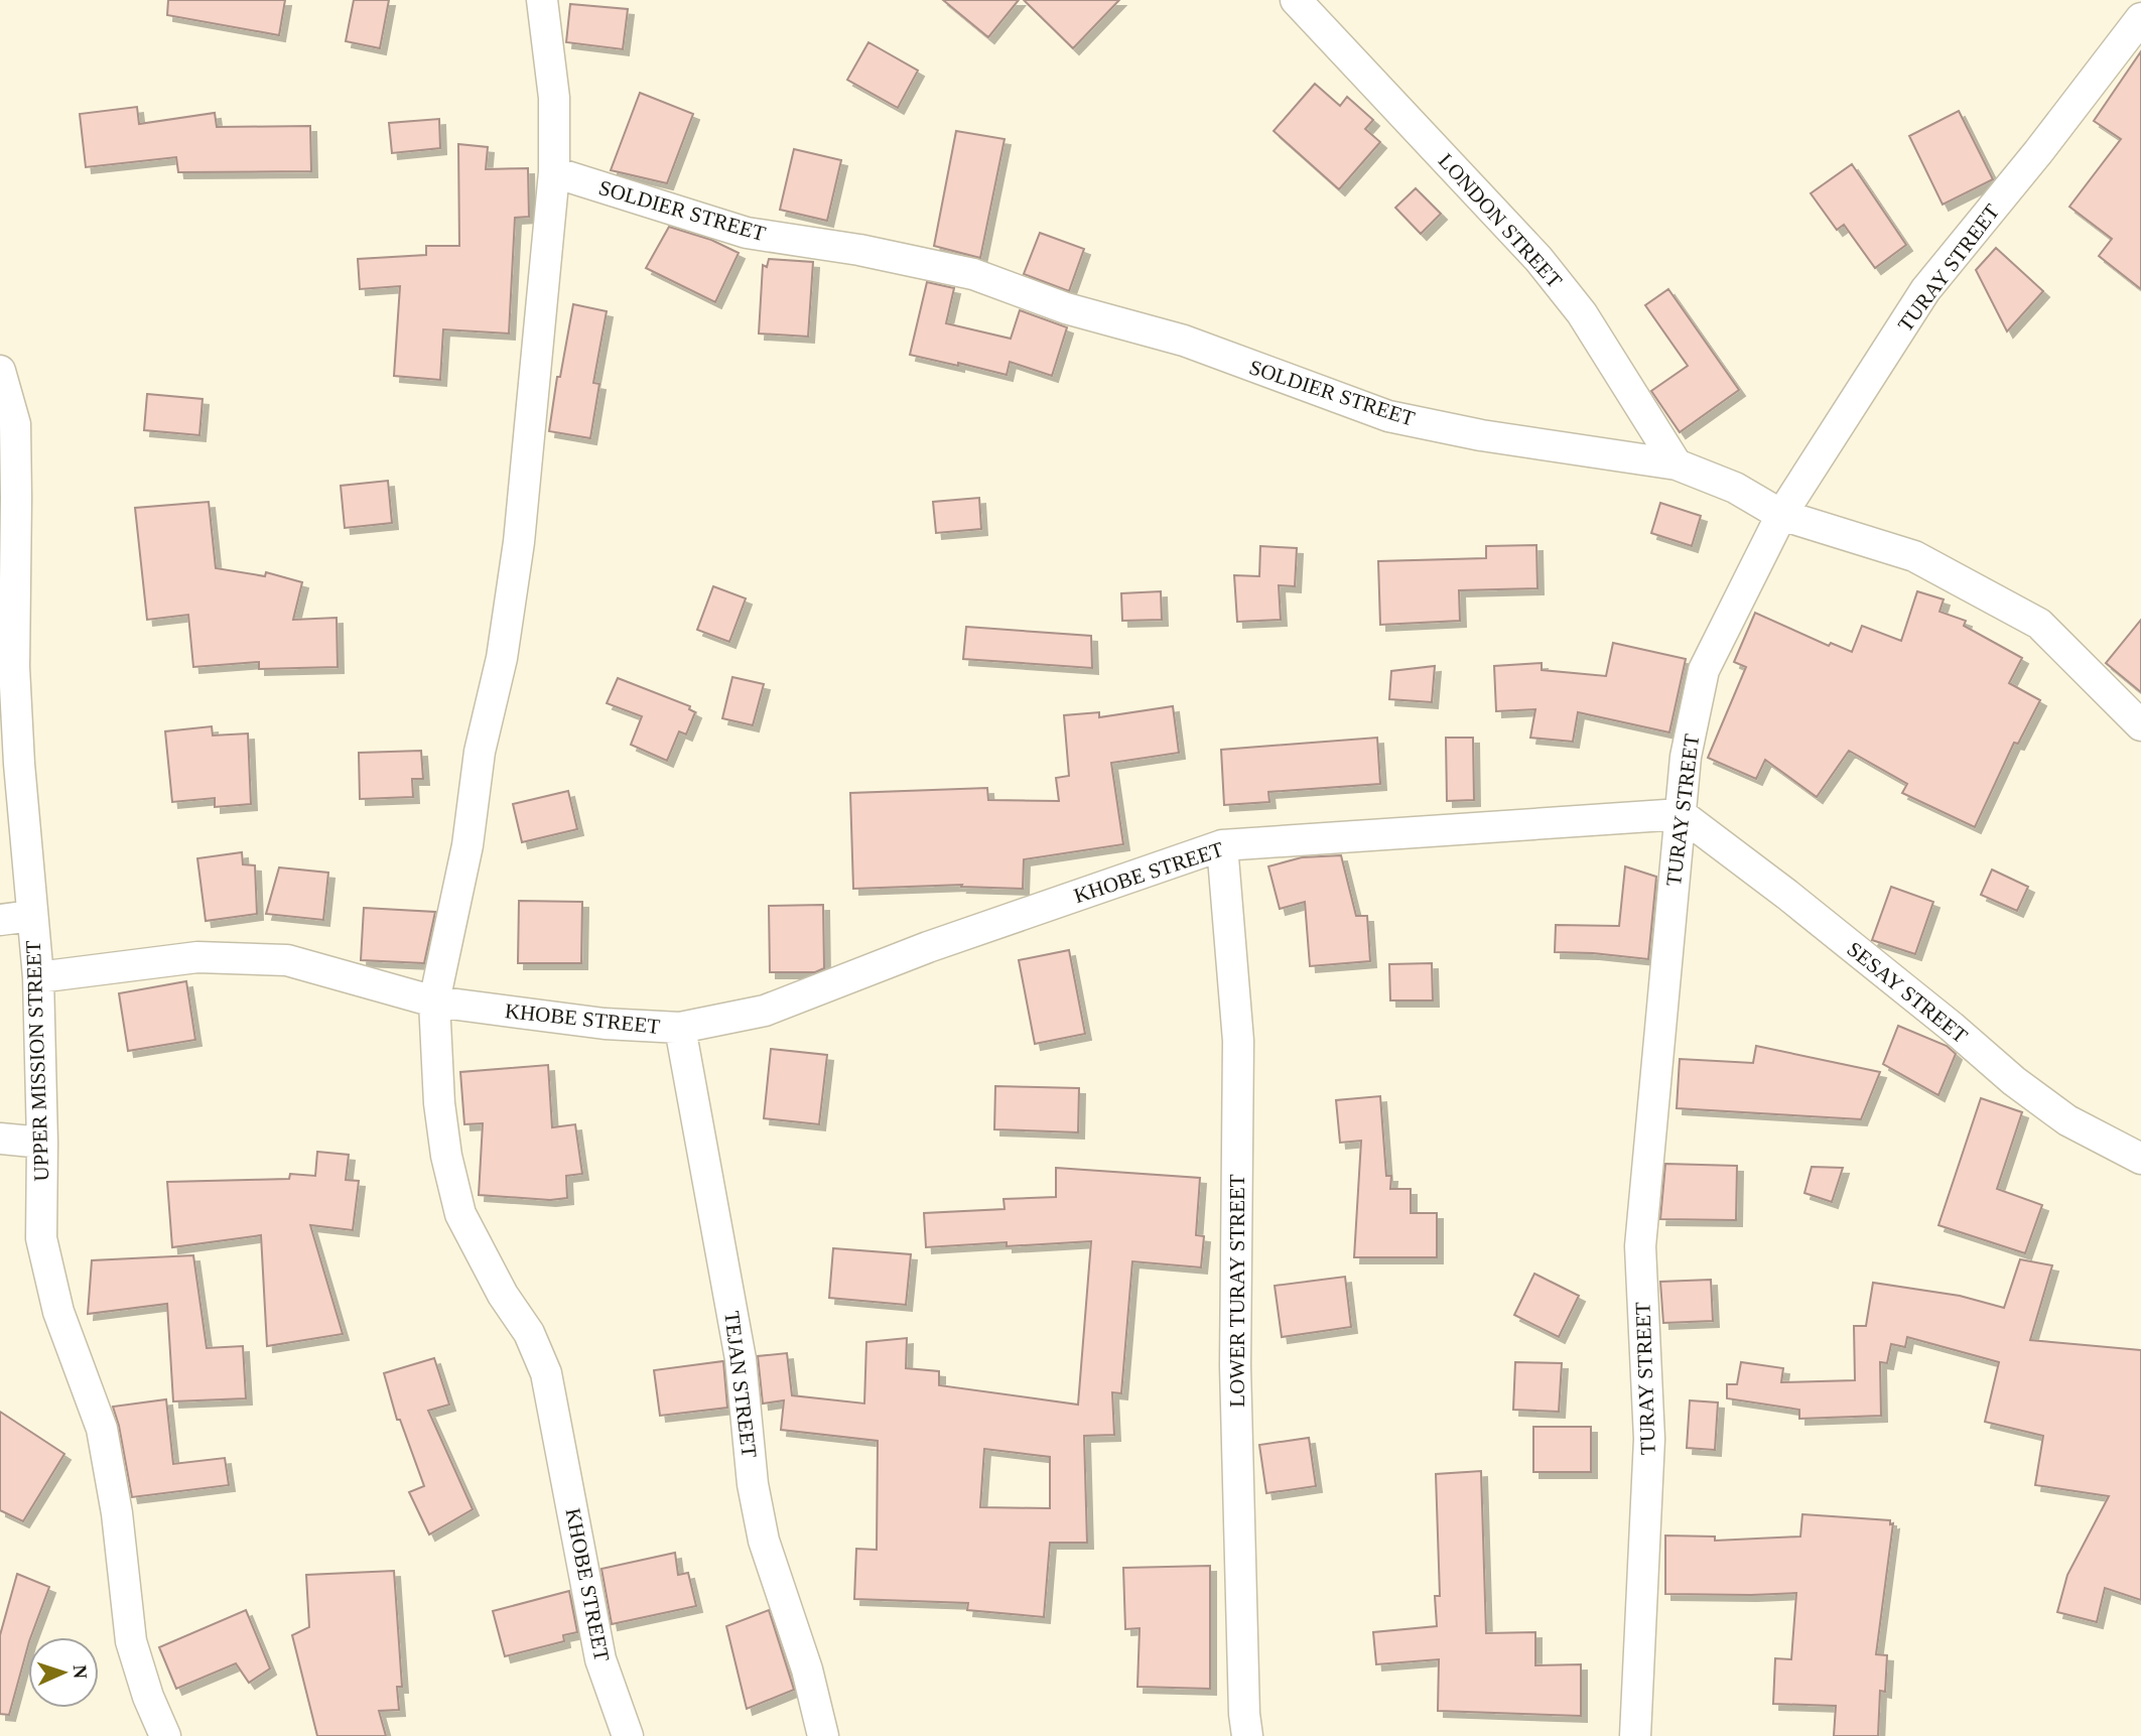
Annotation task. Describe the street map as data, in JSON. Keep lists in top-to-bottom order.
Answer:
{
  "streets": {
    "street": [
      "SOLDIER STREET",
      "LONDON STREET",
      "TURAY STREET",
      "KHOBE STREET",
      "SESAY STREET",
      "UPPER MISSION STREET",
      "LOWER TURAY STREET",
      "TEJAN STREET"
    ]
  },
  "crossings": [
    ["SOLDIER STREET", "LONDON STREET"],
    ["SOLDIER STREET", "TURAY STREET"],
    ["TURAY STREET", "KHOBE STREET"],
    ["TURAY STREET", "SESAY STREET"],
    ["KHOBE STREET", "SESAY STREET"],
    ["KHOBE STREET", "LOWER TURAY STREET"],
    ["KHOBE STREET", "TEJAN STREET"]
  ],
  "north": "right"
}
